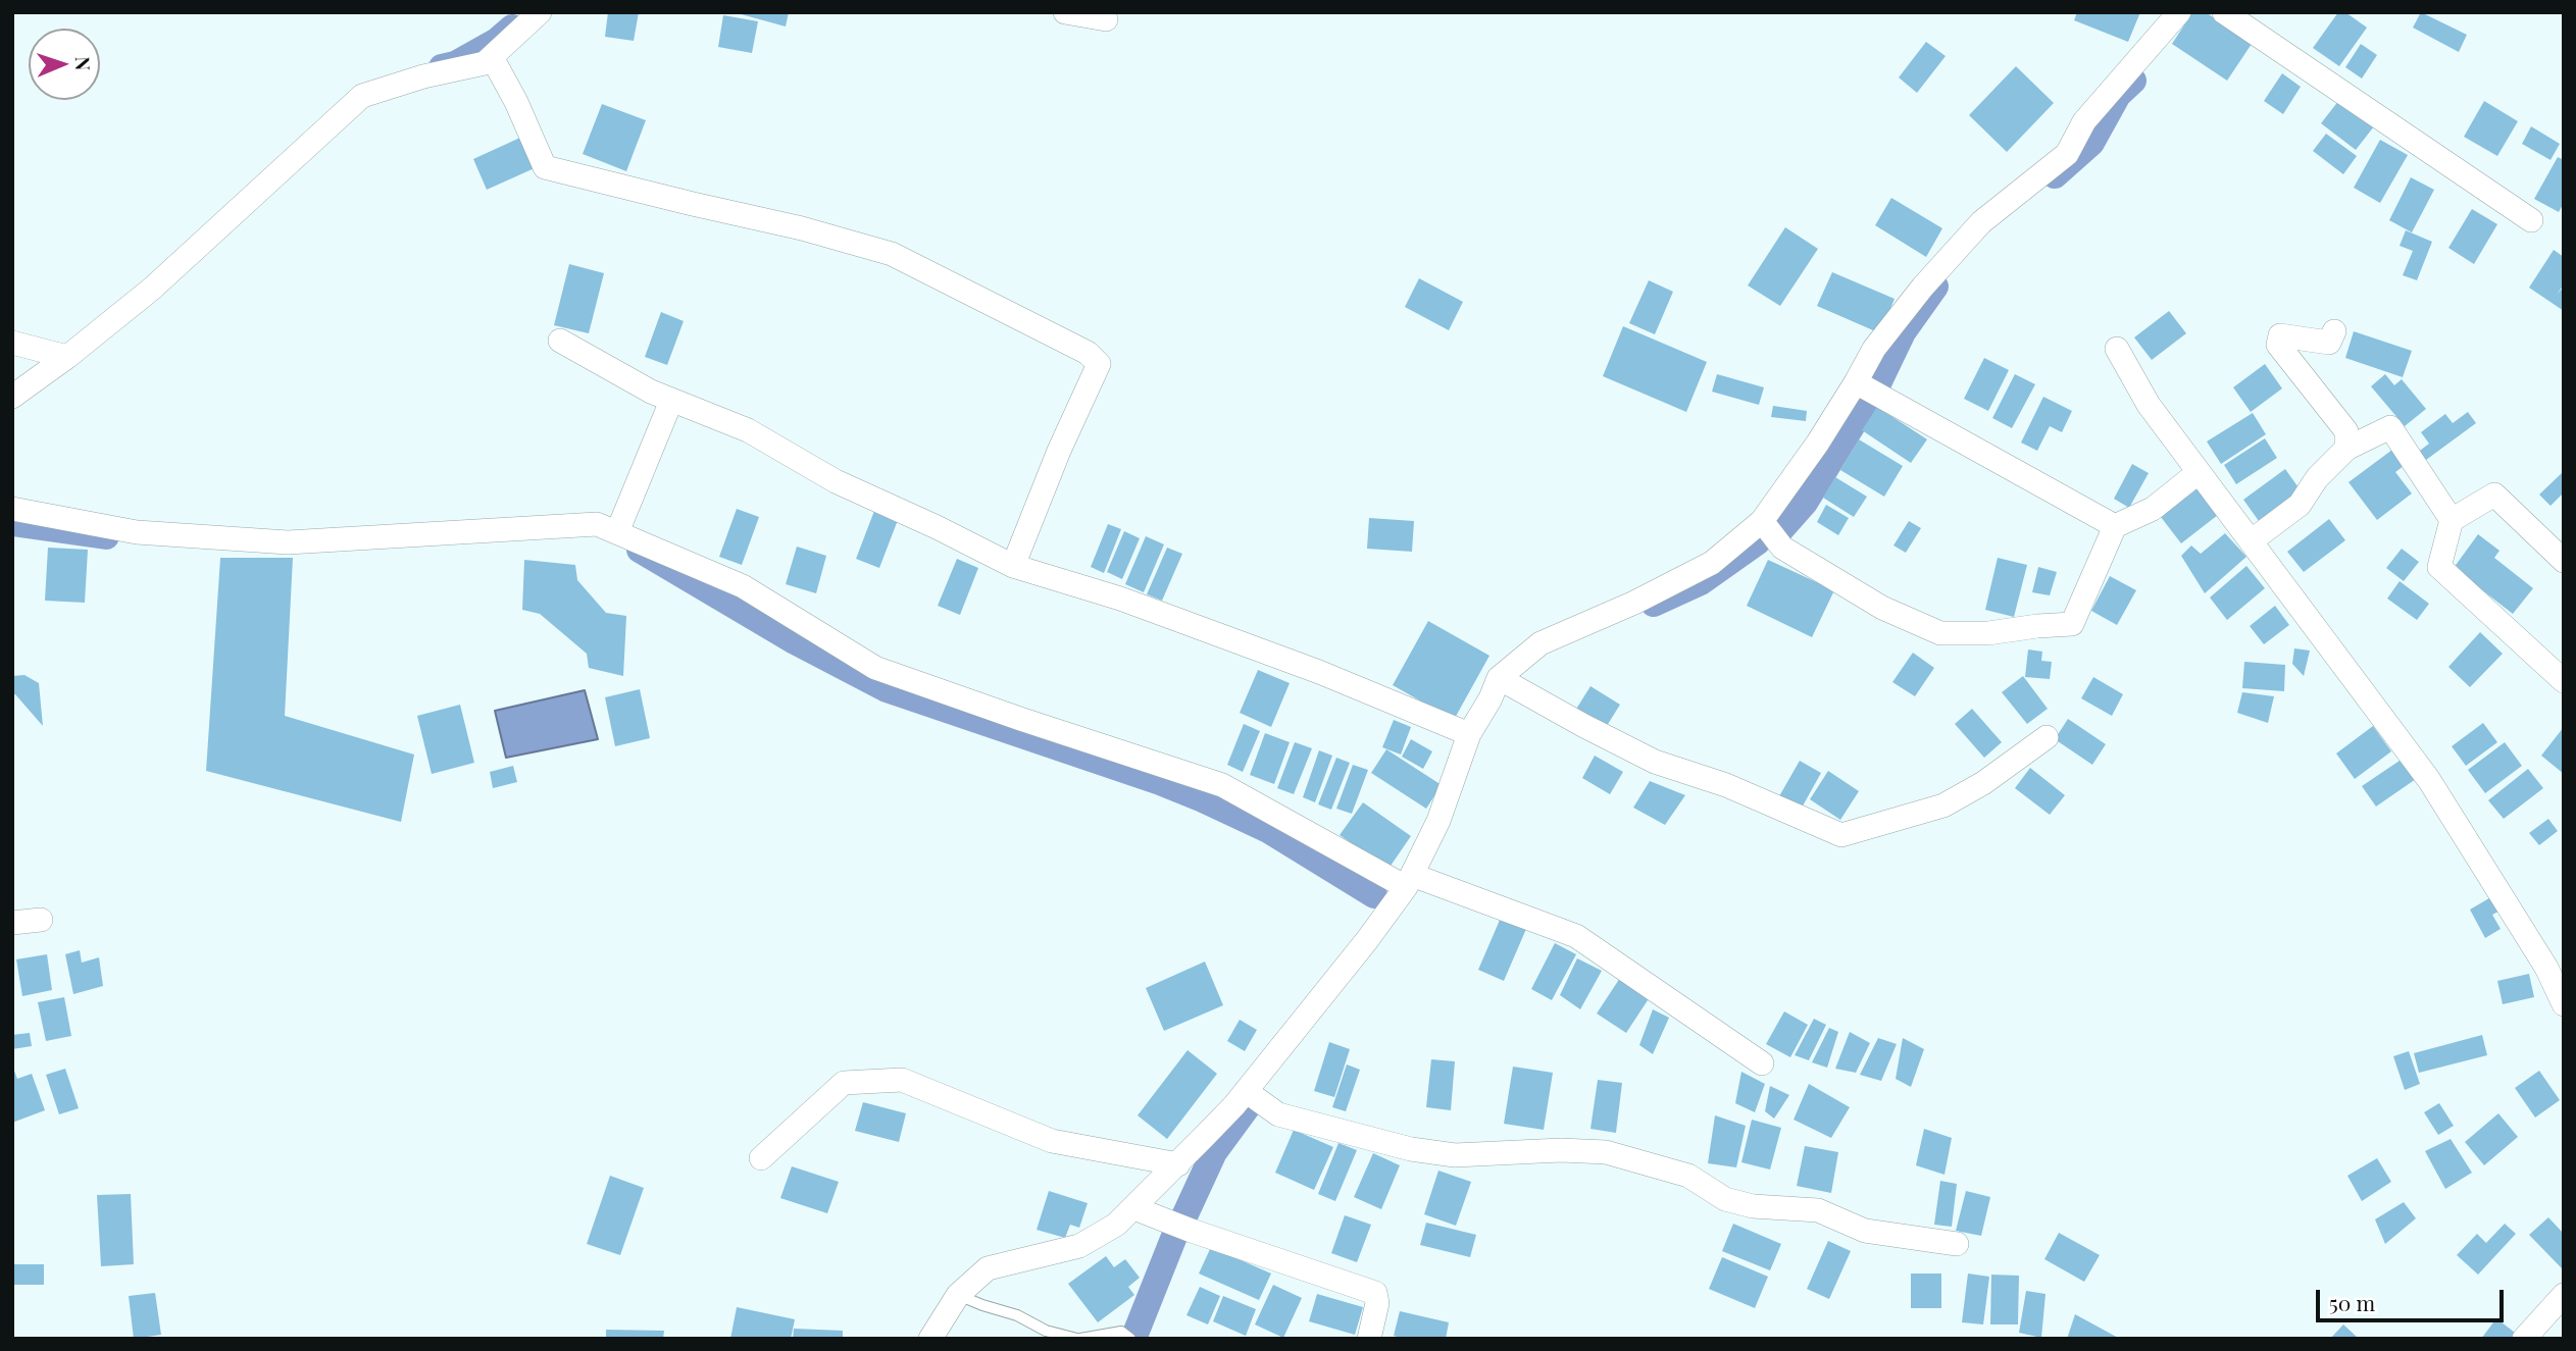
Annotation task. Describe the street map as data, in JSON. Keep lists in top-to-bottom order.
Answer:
{
  "scale_bar": "50 m",
  "north": "right"
}
